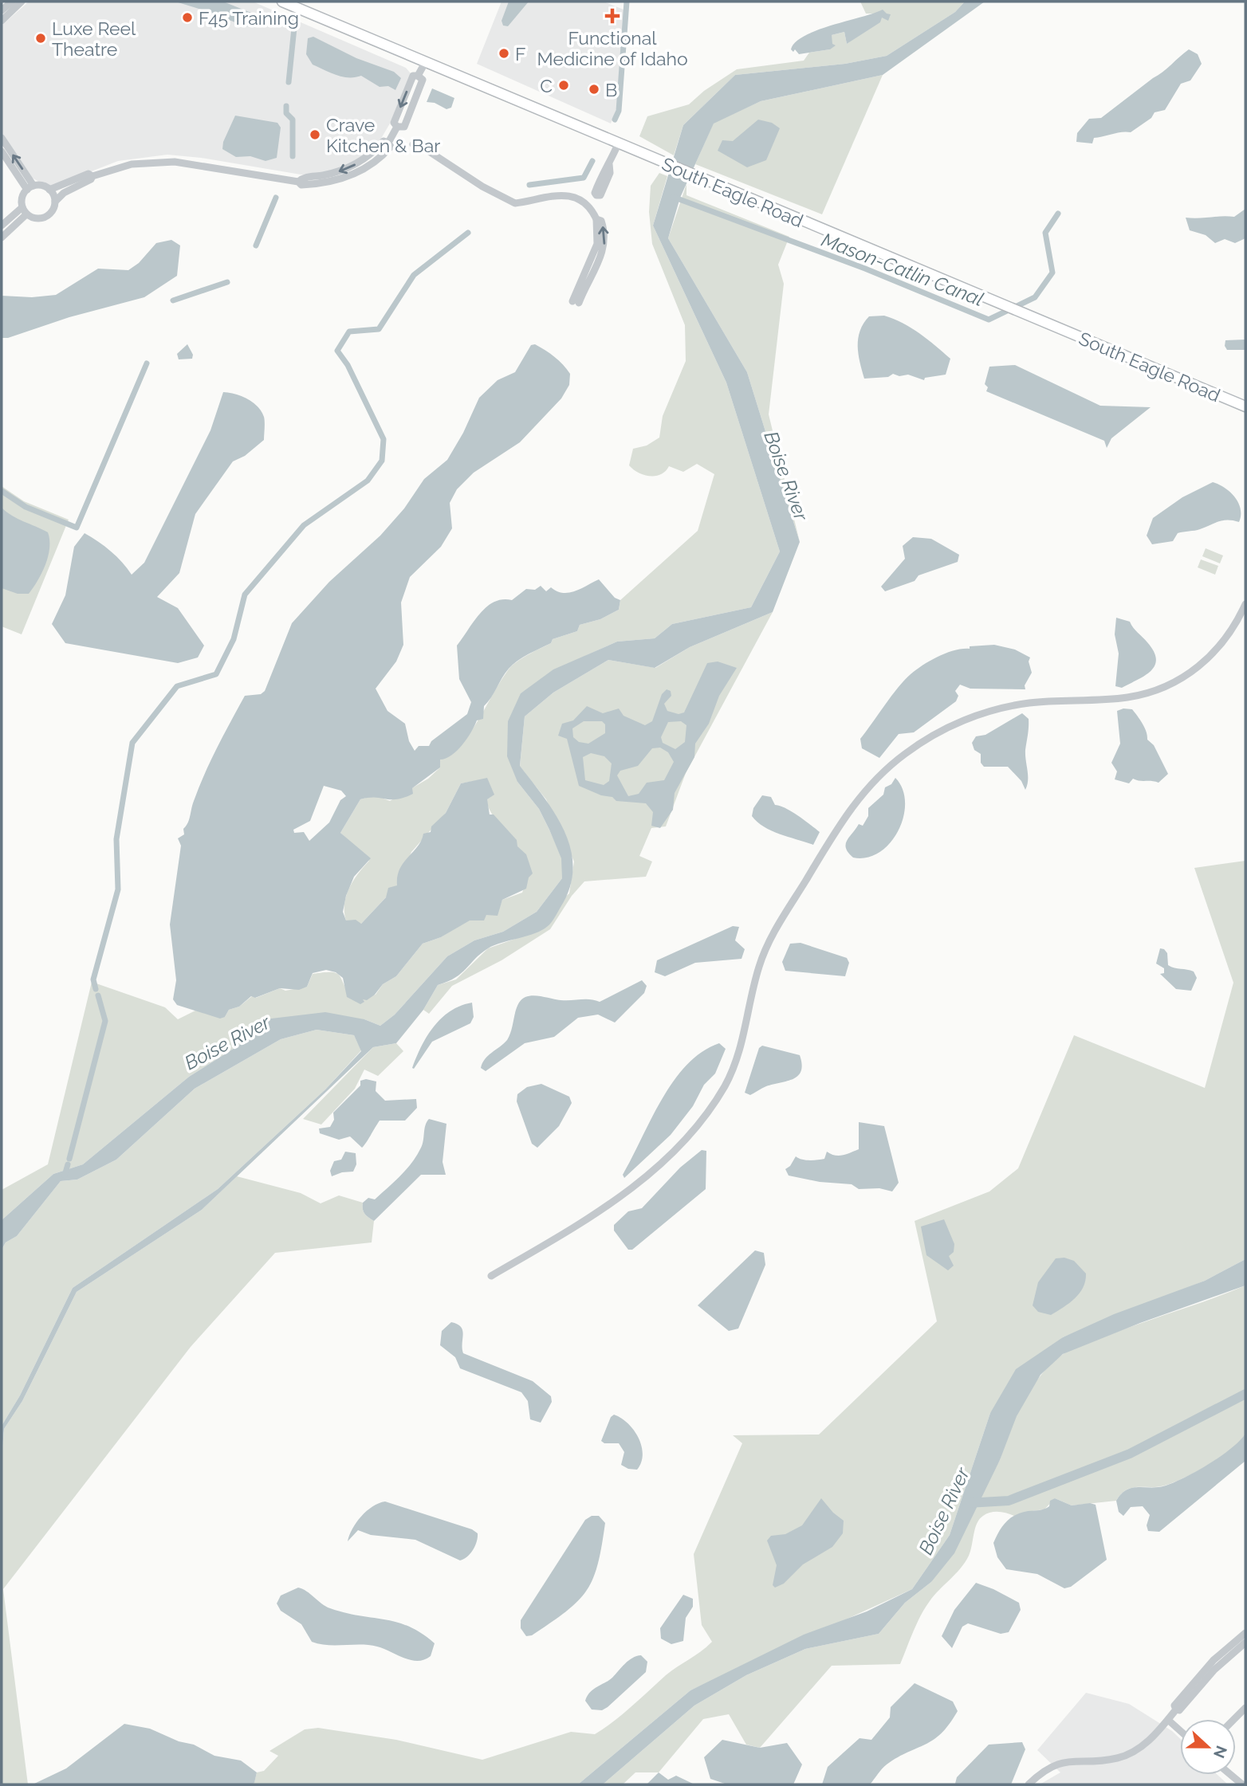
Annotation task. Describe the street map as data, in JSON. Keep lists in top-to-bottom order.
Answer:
{
  "streets": {
    "highway": ["South Eagle Road"]
  },
  "water": ["Mason-Catlin Canal", "Boise River"],
  "places": {
    "health": ["Functional Medicine of Idaho"],
    "other": [
      "F45 Training",
      "Luxe Reel Theatre",
      "F",
      "C",
      "B",
      "Crave Kitchen & Bar"
    ]
  },
  "north": "right"
}
